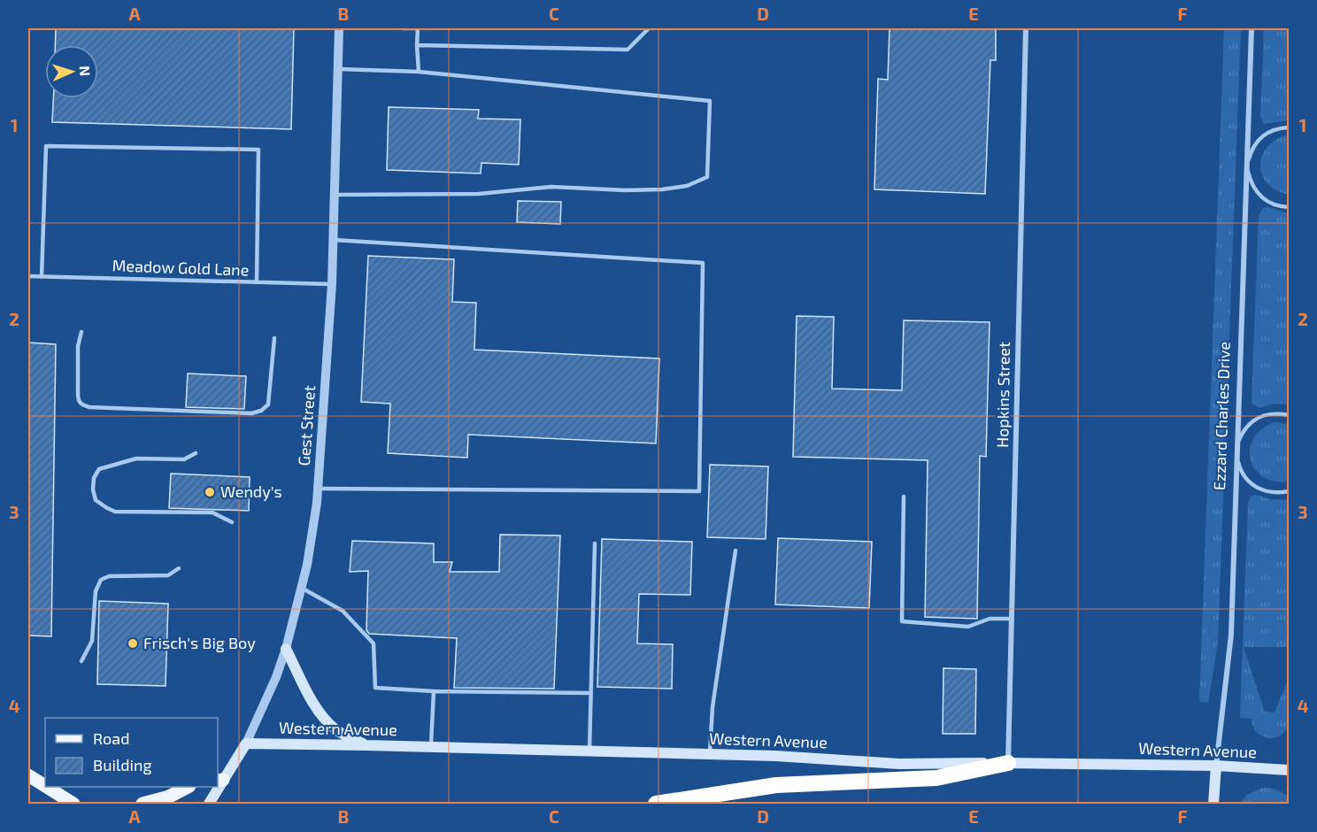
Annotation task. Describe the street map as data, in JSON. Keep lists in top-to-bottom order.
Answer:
{
  "streets": {
    "main road": ["Ezzard Charles Drive", "Gest Street", "Western Avenue"],
    "street": ["Hopkins Street"],
    "lane": ["Meadow Gold Lane"]
  },
  "crossings": [
    ["Meadow Gold Lane", "Gest Street"],
    ["Hopkins Street", "Western Avenue"],
    ["Ezzard Charles Drive", "Western Avenue"],
    ["Gest Street", "Western Avenue"]
  ],
  "places": ["Wendy's", "Frisch's Big Boy"],
  "legend": ["Road", "Building"],
  "north": "right",
  "grid": {
    "columns": [
      "A",
      "B",
      "C",
      "D",
      "E",
      "F"
    ],
    "rows": [
      "1",
      "2",
      "3",
      "4"
    ]
  }
}
